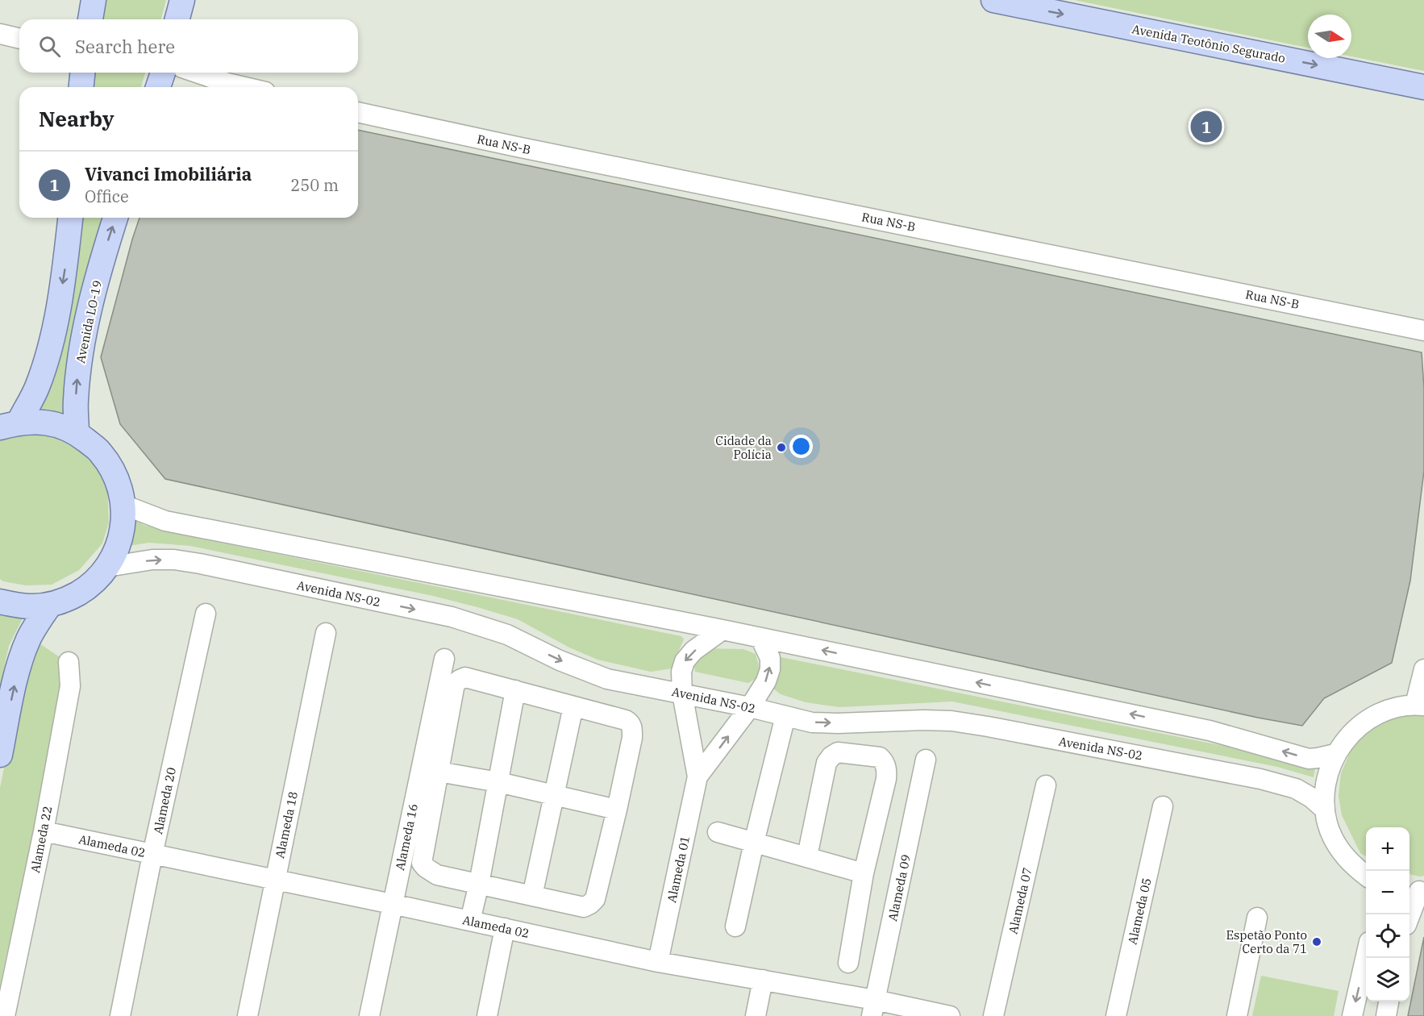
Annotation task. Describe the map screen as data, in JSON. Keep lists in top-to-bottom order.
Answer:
{
  "streets": {
    "main road": ["Avenida Teotônio Segurado", "Avenida LO-19"],
    "street": [
      "Rua NS-B",
      "Avenida NS-02",
      "Alameda 20",
      "Alameda 18",
      "Alameda 16",
      "Alameda 22",
      "Alameda 02",
      "Alameda 01",
      "Alameda 09",
      "Alameda 07",
      "Alameda 05"
    ]
  },
  "crossings": [
    ["Avenida NS-02", "Alameda 01"],
    ["Alameda 20", "Alameda 02"],
    ["Alameda 18", "Alameda 02"],
    ["Alameda 16", "Alameda 02"],
    ["Alameda 22", "Alameda 02"],
    ["Alameda 02", "Alameda 01"],
    ["Alameda 02", "Alameda 09"]
  ],
  "one_way": ["Avenida Teotônio Segurado"],
  "places": ["Cidade da Polícia", "Espetão Ponto Certo da 71"],
  "north": "right",
  "page": {
    "search": "Search here",
    "heading": "Nearby",
    "pins": "1",
    "list": [
      {
        "mark": "1",
        "name": "Vivanci Imobiliária",
        "note": "Office",
        "value": "250 m"
      }
    ],
    "map_buttons": ["+", "−"]
  }
}
